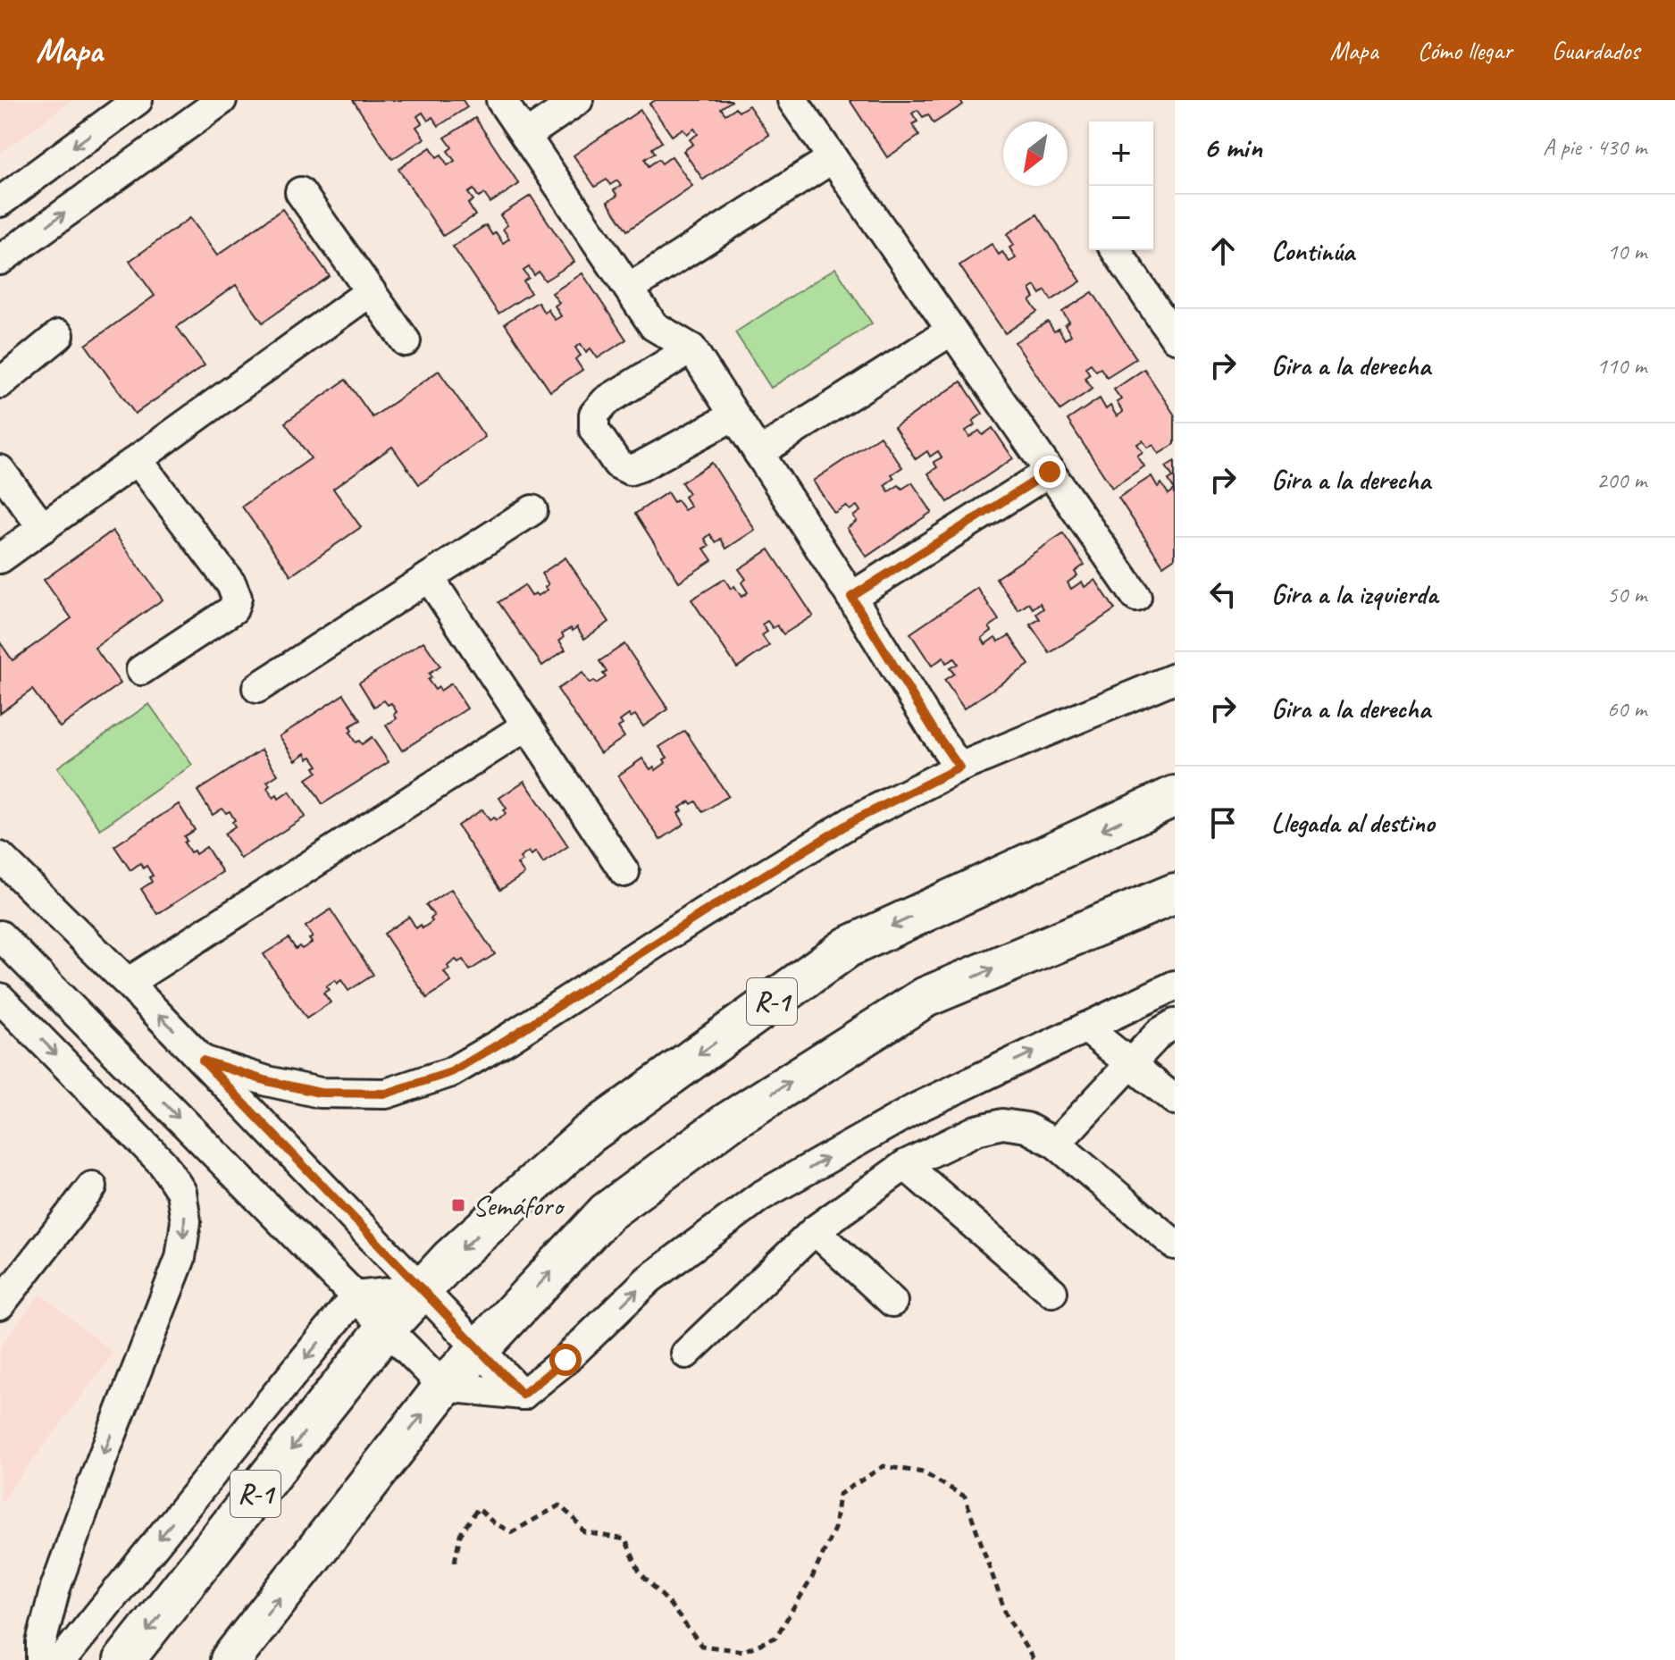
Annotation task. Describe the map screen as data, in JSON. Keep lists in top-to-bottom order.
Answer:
{
  "streets": {
    "main road": ["R-1"]
  },
  "places": {
    "transit": ["Semáforo"]
  },
  "north": "bottom left",
  "page": {
    "header": "Mapa",
    "nav": ["Mapa", "Cómo llegar", "Guardados"],
    "heading": ["6 min", "A pie · 430 m"],
    "map_buttons": ["+", "−"],
    "list": [
      ["Continúa", "10 m"],
      ["Gira a la derecha", "110 m"],
      ["Gira a la derecha", "200 m"],
      ["Gira a la izquierda", "50 m"],
      ["Gira a la derecha", "60 m"],
      "Llegada al destino"
    ]
  }
}
